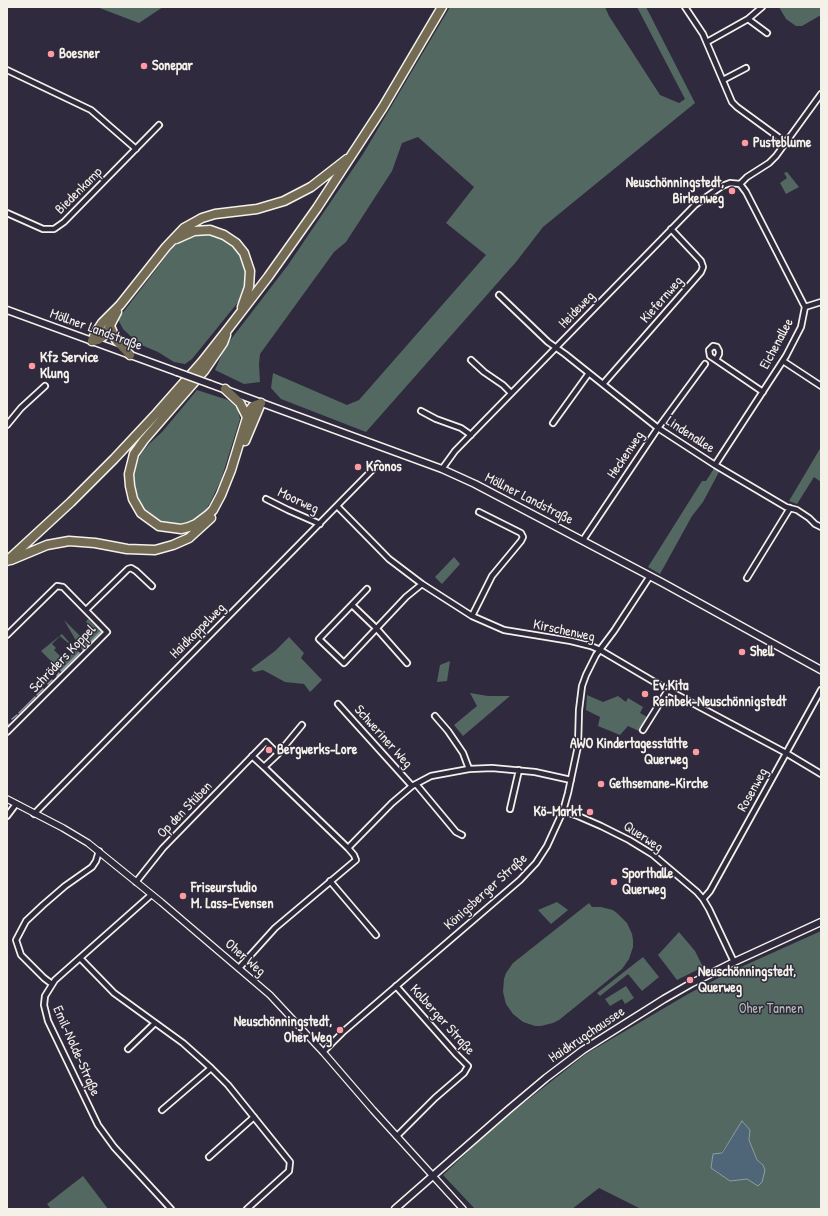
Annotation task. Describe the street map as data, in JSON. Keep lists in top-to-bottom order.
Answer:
{
  "streets": {
    "main road": ["Möllner Landstraße", "Haidkrugchaussee"],
    "street": [
      "Biedenkamp",
      "Kiefernweg",
      "Heideweg",
      "Eichenallee",
      "Lindenallee",
      "Heckenweg",
      "Moorweg",
      "Haidkoppelweg",
      "Kirschenweg",
      "Schröders Koppel",
      "Schweriner Weg",
      "Rosenweg",
      "Op den Stüben",
      "Querweg",
      "Königsberger Straße",
      "Oher Weg",
      "Kolberger Straße",
      "Emil-Nolde-Straße"
    ]
  },
  "crossings": [
    ["Kiefernweg", "Heideweg"],
    ["Kiefernweg", "Lindenallee"],
    ["Heideweg", "Möllner Landstraße"],
    ["Heideweg", "Eichenallee"],
    ["Heideweg", "Lindenallee"],
    ["Möllner Landstraße", "Heckenweg"],
    ["Möllner Landstraße", "Königsberger Straße"],
    ["Eichenallee", "Lindenallee"],
    ["Lindenallee", "Heckenweg"],
    ["Moorweg", "Haidkoppelweg"],
    ["Haidkoppelweg", "Kirschenweg"],
    ["Haidkoppelweg", "Oher Weg"],
    ["Kirschenweg", "Rosenweg"],
    ["Kirschenweg", "Königsberger Straße"],
    ["Rosenweg", "Querweg"],
    ["Op den Stüben", "Oher Weg"],
    ["Querweg", "Königsberger Straße"],
    ["Querweg", "Haidkrugchaussee"],
    ["Königsberger Straße", "Oher Weg"],
    ["Königsberger Straße", "Kolberger Straße"],
    ["Oher Weg", "Kolberger Straße"],
    ["Oher Weg", "Haidkrugchaussee"],
    ["Oher Weg", "Emil-Nolde-Straße"]
  ],
  "parks": ["Oher Tannen"],
  "places": [
    "Boesner",
    "Sonepar",
    "Pusteblume",
    "Neuschönningstedt, Birkenweg",
    "Kfz Service Klung",
    "Kronos",
    "Shell",
    "Ev.Kita Reinbek-Neuschönnigstedt",
    "Bergwerks-Lore",
    "AWO Kindertagesstätte Querweg",
    "Gethsemane-Kirche",
    "Kö-Markt",
    "Sporthalle Querweg",
    "Friseurstudio M. Lass-Evensen",
    "Neuschönningstedt, Querweg",
    "Neuschönningstedt, Oher Weg"
  ]
}
